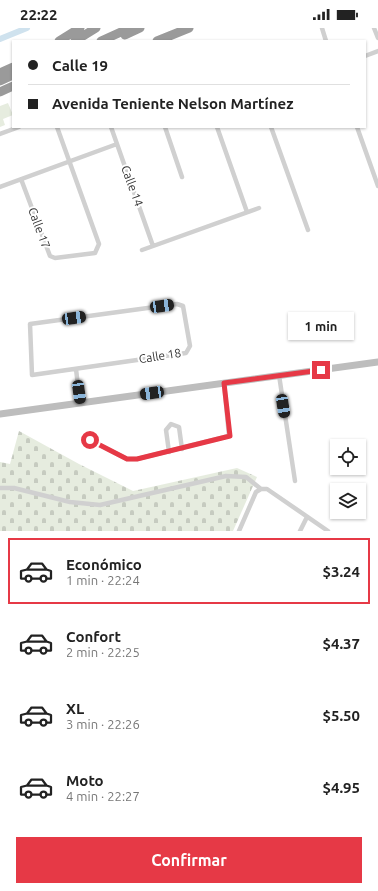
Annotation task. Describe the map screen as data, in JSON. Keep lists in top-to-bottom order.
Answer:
{
  "streets": {
    "street": ["Calle 14", "Calle 17", "Calle 18"]
  },
  "page": {
    "status": "22:22",
    "banner": ["Calle 19", "Avenida Teniente Nelson Martínez"],
    "bubble": "1 min",
    "list": [
      {
        "name": "Económico",
        "note": "1 min · 22:24",
        "value": "$3.24"
      },
      {
        "name": "Confort",
        "note": "2 min · 22:25",
        "value": "$4.37"
      },
      {
        "name": "XL",
        "note": "3 min · 22:26",
        "value": "$5.50"
      },
      {
        "name": "Moto",
        "note": "4 min · 22:27",
        "value": "$4.95"
      }
    ],
    "buttons": "Confirmar"
  }
}
